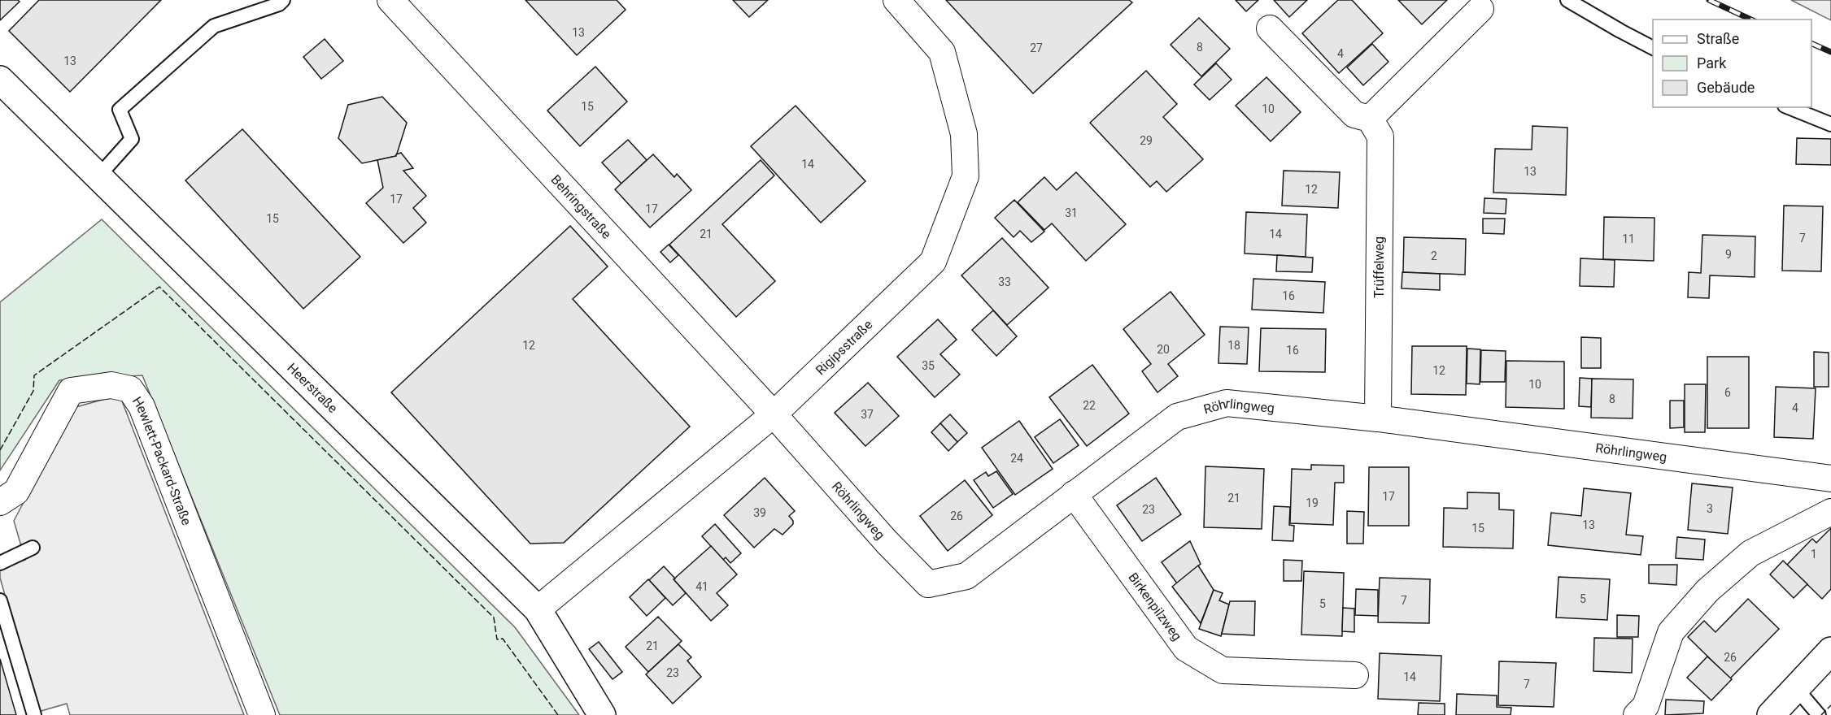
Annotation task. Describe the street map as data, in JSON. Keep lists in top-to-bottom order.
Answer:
{
  "streets": {
    "street": [
      "Behringstraße",
      "Trüffelweg",
      "Rigipsstraße",
      "Heerstraße",
      "Röhrlingweg",
      "Hewlett-Packard-Straße",
      "Birkenpilzweg"
    ]
  },
  "crossings": [
    ["Behringstraße", "Rigipsstraße"],
    ["Behringstraße", "Röhrlingweg"],
    ["Trüffelweg", "Röhrlingweg"],
    ["Rigipsstraße", "Heerstraße"],
    ["Rigipsstraße", "Röhrlingweg"],
    ["Röhrlingweg", "Birkenpilzweg"]
  ],
  "house_numbers": [
    "13",
    "8",
    "27",
    "4",
    "13",
    "15",
    "10",
    "29",
    "14",
    "13",
    "12",
    "17",
    "17",
    "31",
    "15",
    "21",
    "14",
    "7",
    "11",
    "9",
    "2",
    "33",
    "16",
    "12",
    "18",
    "20",
    "16",
    "35",
    "12",
    "10",
    "6",
    "8",
    "22",
    "4",
    "37",
    "24",
    "17",
    "21",
    "19",
    "3",
    "23",
    "39",
    "26",
    "13",
    "15",
    "1",
    "41",
    "5",
    "7",
    "5",
    "21",
    "26",
    "23",
    "14",
    "7"
  ],
  "legend": ["Straße", "Park", "Gebäude"]
}
